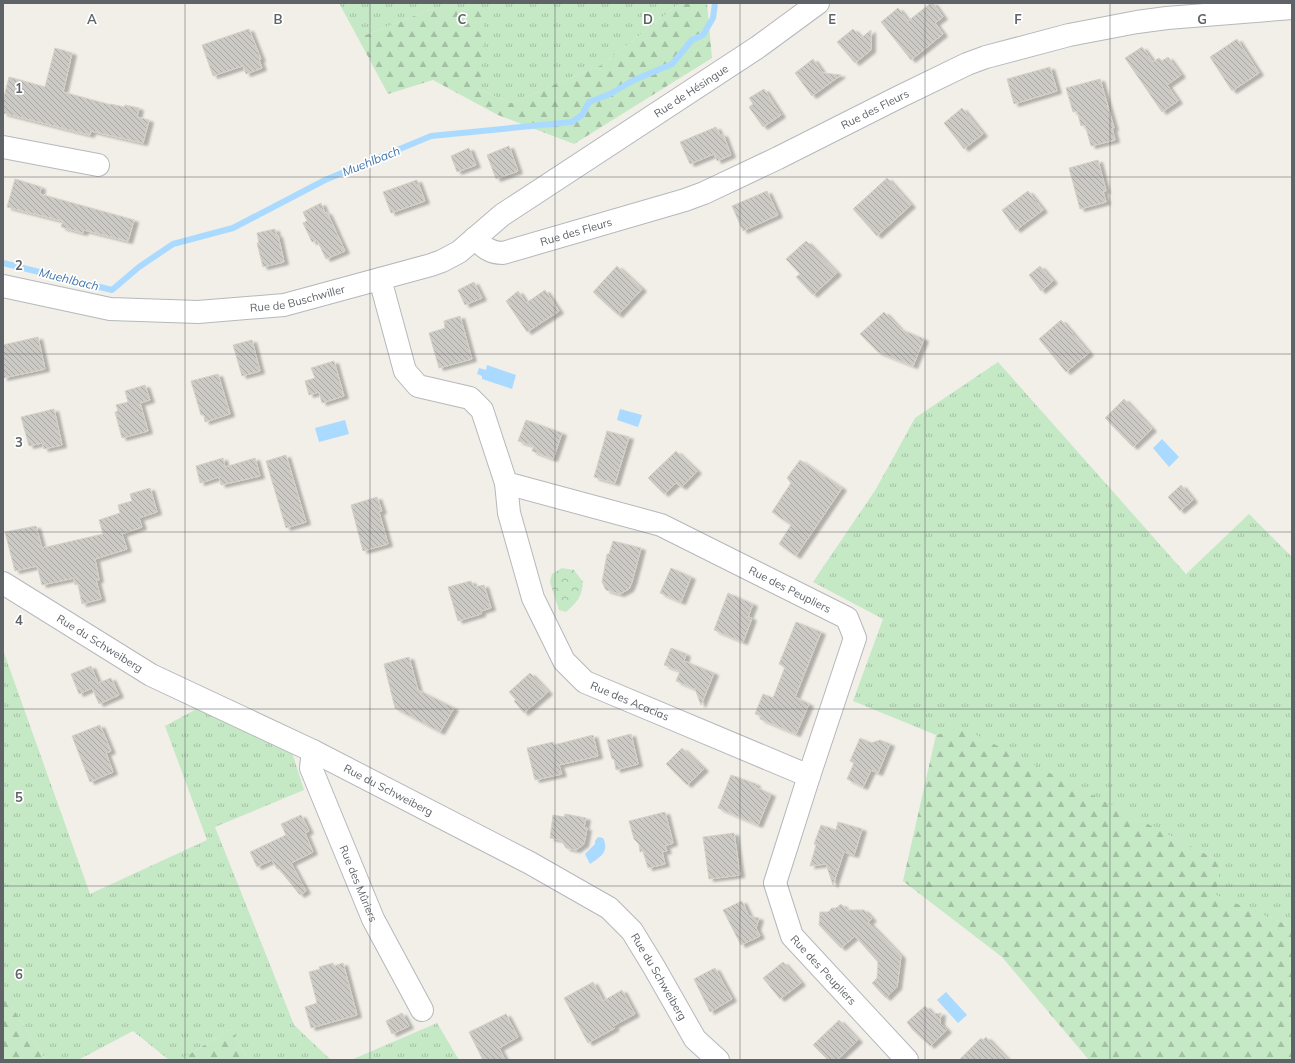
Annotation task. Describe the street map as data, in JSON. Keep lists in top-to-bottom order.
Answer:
{
  "streets": {
    "street": [
      "Rue de Hésingue",
      "Rue des Fleurs",
      "Rue de Buschwiller",
      "Rue des Peupliers",
      "Rue du Schweiberg",
      "Rue des Acacias",
      "Rue des Mûriers"
    ]
  },
  "crossings": [
    ["Rue de Hésingue", "Rue de Buschwiller"],
    ["Rue des Fleurs", "Rue de Buschwiller"],
    ["Rue des Peupliers", "Rue des Acacias"],
    ["Rue du Schweiberg", "Rue des Mûriers"]
  ],
  "water": ["Muehlbach"],
  "grid": {
    "columns": [
      "A",
      "B",
      "C",
      "D",
      "E",
      "F",
      "G"
    ],
    "rows": [
      "1",
      "2",
      "3",
      "4",
      "5",
      "6"
    ]
  }
}
